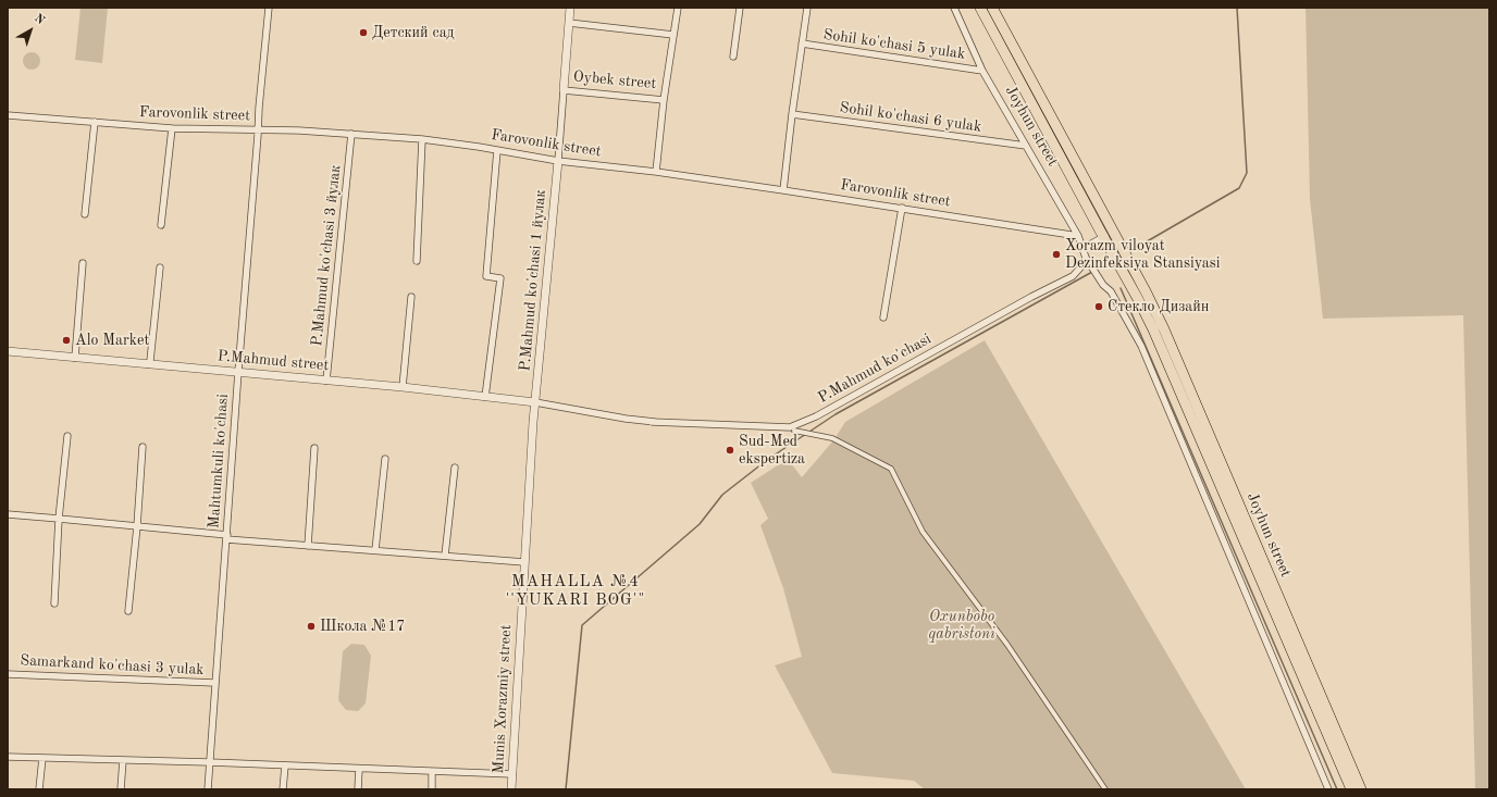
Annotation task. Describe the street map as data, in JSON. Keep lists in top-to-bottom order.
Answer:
{
  "streets": {
    "main road": ["Joyhun street"],
    "street": [
      "Sohil ko'chasi 5 yulak",
      "Oybek street",
      "Farovonlik street",
      "Sohil ko'chasi 6 yulak",
      "P.Mahmud ko'chasi 3 йулак",
      "P.Mahmud ko'chasi 1 йулак",
      "P.Mahmud street",
      "P.Mahmud ko'chasi",
      "Mahtumkuli ko'chasi",
      "Samarkand ko'chasi 3 yulak",
      "Munis Xorazmiy street"
    ]
  },
  "crossings": [
    ["Sohil ko'chasi 5 yulak", "Joyhun street"],
    ["Oybek street", "Farovonlik street"],
    ["Oybek street", "P.Mahmud ko'chasi 1 йулак"],
    ["Farovonlik street", "Joyhun street"],
    ["Farovonlik street", "P.Mahmud ko'chasi 3 йулак"],
    ["Farovonlik street", "P.Mahmud ko'chasi 1 йулак"],
    ["Farovonlik street", "Mahtumkuli ko'chasi"],
    ["Sohil ko'chasi 6 yulak", "Joyhun street"],
    ["Joyhun street", "P.Mahmud ko'chasi"],
    ["P.Mahmud ko'chasi 3 йулак", "P.Mahmud street"],
    ["P.Mahmud ko'chasi 1 йулак", "P.Mahmud street"],
    ["P.Mahmud ko'chasi 1 йулак", "P.Mahmud ko'chasi"],
    ["P.Mahmud ko'chasi 1 йулак", "Munis Xorazmiy street"],
    ["P.Mahmud street", "P.Mahmud ko'chasi"],
    ["P.Mahmud street", "Mahtumkuli ko'chasi"],
    ["P.Mahmud street", "Munis Xorazmiy street"],
    ["P.Mahmud ko'chasi", "Munis Xorazmiy street"],
    ["Mahtumkuli ko'chasi", "Samarkand ko'chasi 3 yulak"]
  ],
  "districts": ["MAHALLA №4 ''YUKARI BOG'\""],
  "parks": ["Oxunbobo qabristoni"],
  "places": [
    "Детский сад",
    "Xorazm viloyat Dezinfeksiya Stansiyasi",
    "Стекло Дизайн",
    "Alo Market",
    "Sud-Med ekspertiza",
    "Школа №17"
  ],
  "north": "top right"
}
